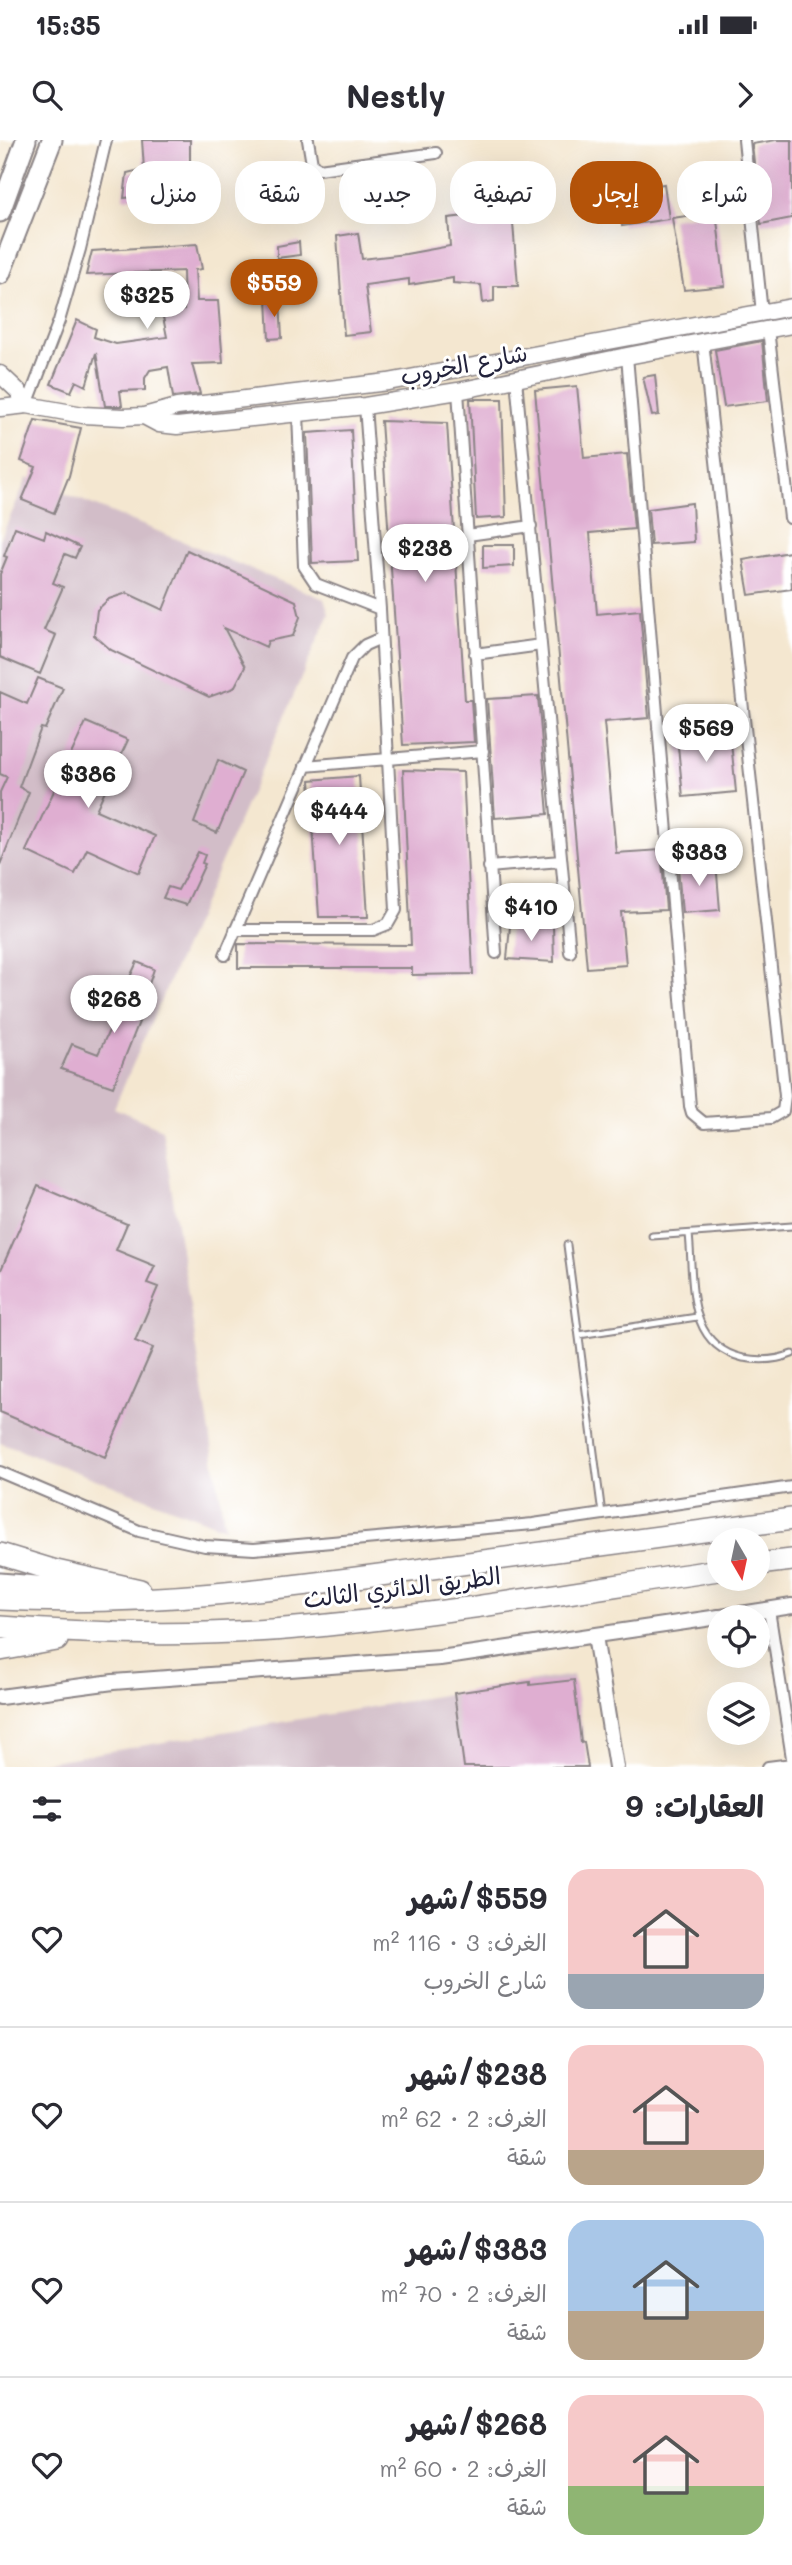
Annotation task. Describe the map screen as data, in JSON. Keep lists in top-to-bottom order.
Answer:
{
  "streets": {
    "highway": ["الطريق الدائري الثالث"],
    "main road": ["شارع الخروب"]
  },
  "north": "bottom",
  "page": {
    "status": "15:35",
    "header": "Nestly",
    "chip": [
      "شراء",
      "إيجار",
      "تصفية",
      "جديد",
      "شقة",
      "منزل"
    ],
    "price": [
      "$559",
      "$325",
      "$238",
      "$569",
      "$386",
      "$444",
      "$383",
      "$410",
      "$268"
    ],
    "heading": "العقارات: 9",
    "list": [
      {
        "name": "$559/شهر",
        "note": "الغرف: 3 · 116 m² · شارع الخروب"
      },
      {
        "name": "$238/شهر",
        "note": "الغرف: 2 · 62 m² · شقة"
      },
      {
        "name": "$383/شهر",
        "note": "الغرف: 2 · 70 m² · شقة"
      },
      {
        "name": "$268/شهر",
        "note": "الغرف: 2 · 60 m² · شقة"
      }
    ]
  }
}
